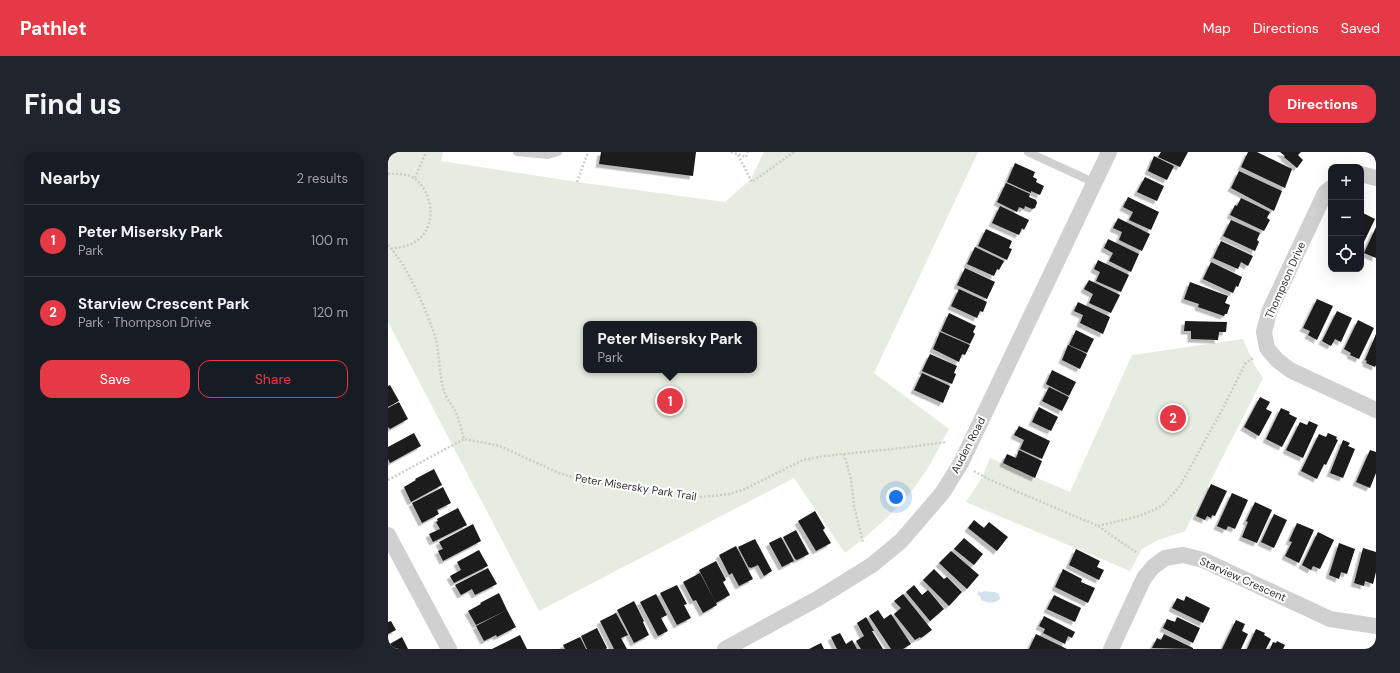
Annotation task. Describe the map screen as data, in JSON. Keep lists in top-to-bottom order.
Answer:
{
  "streets": {
    "street": ["Thompson Drive", "Auden Road", "Starview Crescent"],
    "path": ["Peter Misersky Park Trail"]
  },
  "page": {
    "header": "Pathlet",
    "nav": ["Map", "Directions", "Saved"],
    "buttons": [
      "Directions",
      ["Save", "Share"]
    ],
    "title": "Find us",
    "heading": ["Nearby", "2 results"],
    "map_buttons": ["+", "−"],
    "list": [
      {
        "mark": "1",
        "name": "Peter Misersky Park",
        "note": "Park",
        "value": "100 m"
      },
      {
        "mark": "2",
        "name": "Starview Crescent Park",
        "note": "Park · Thompson Drive",
        "value": "120 m"
      }
    ],
    "popup": ["Peter Misersky Park", "Park"],
    "pins": ["1", "2"]
  }
}
